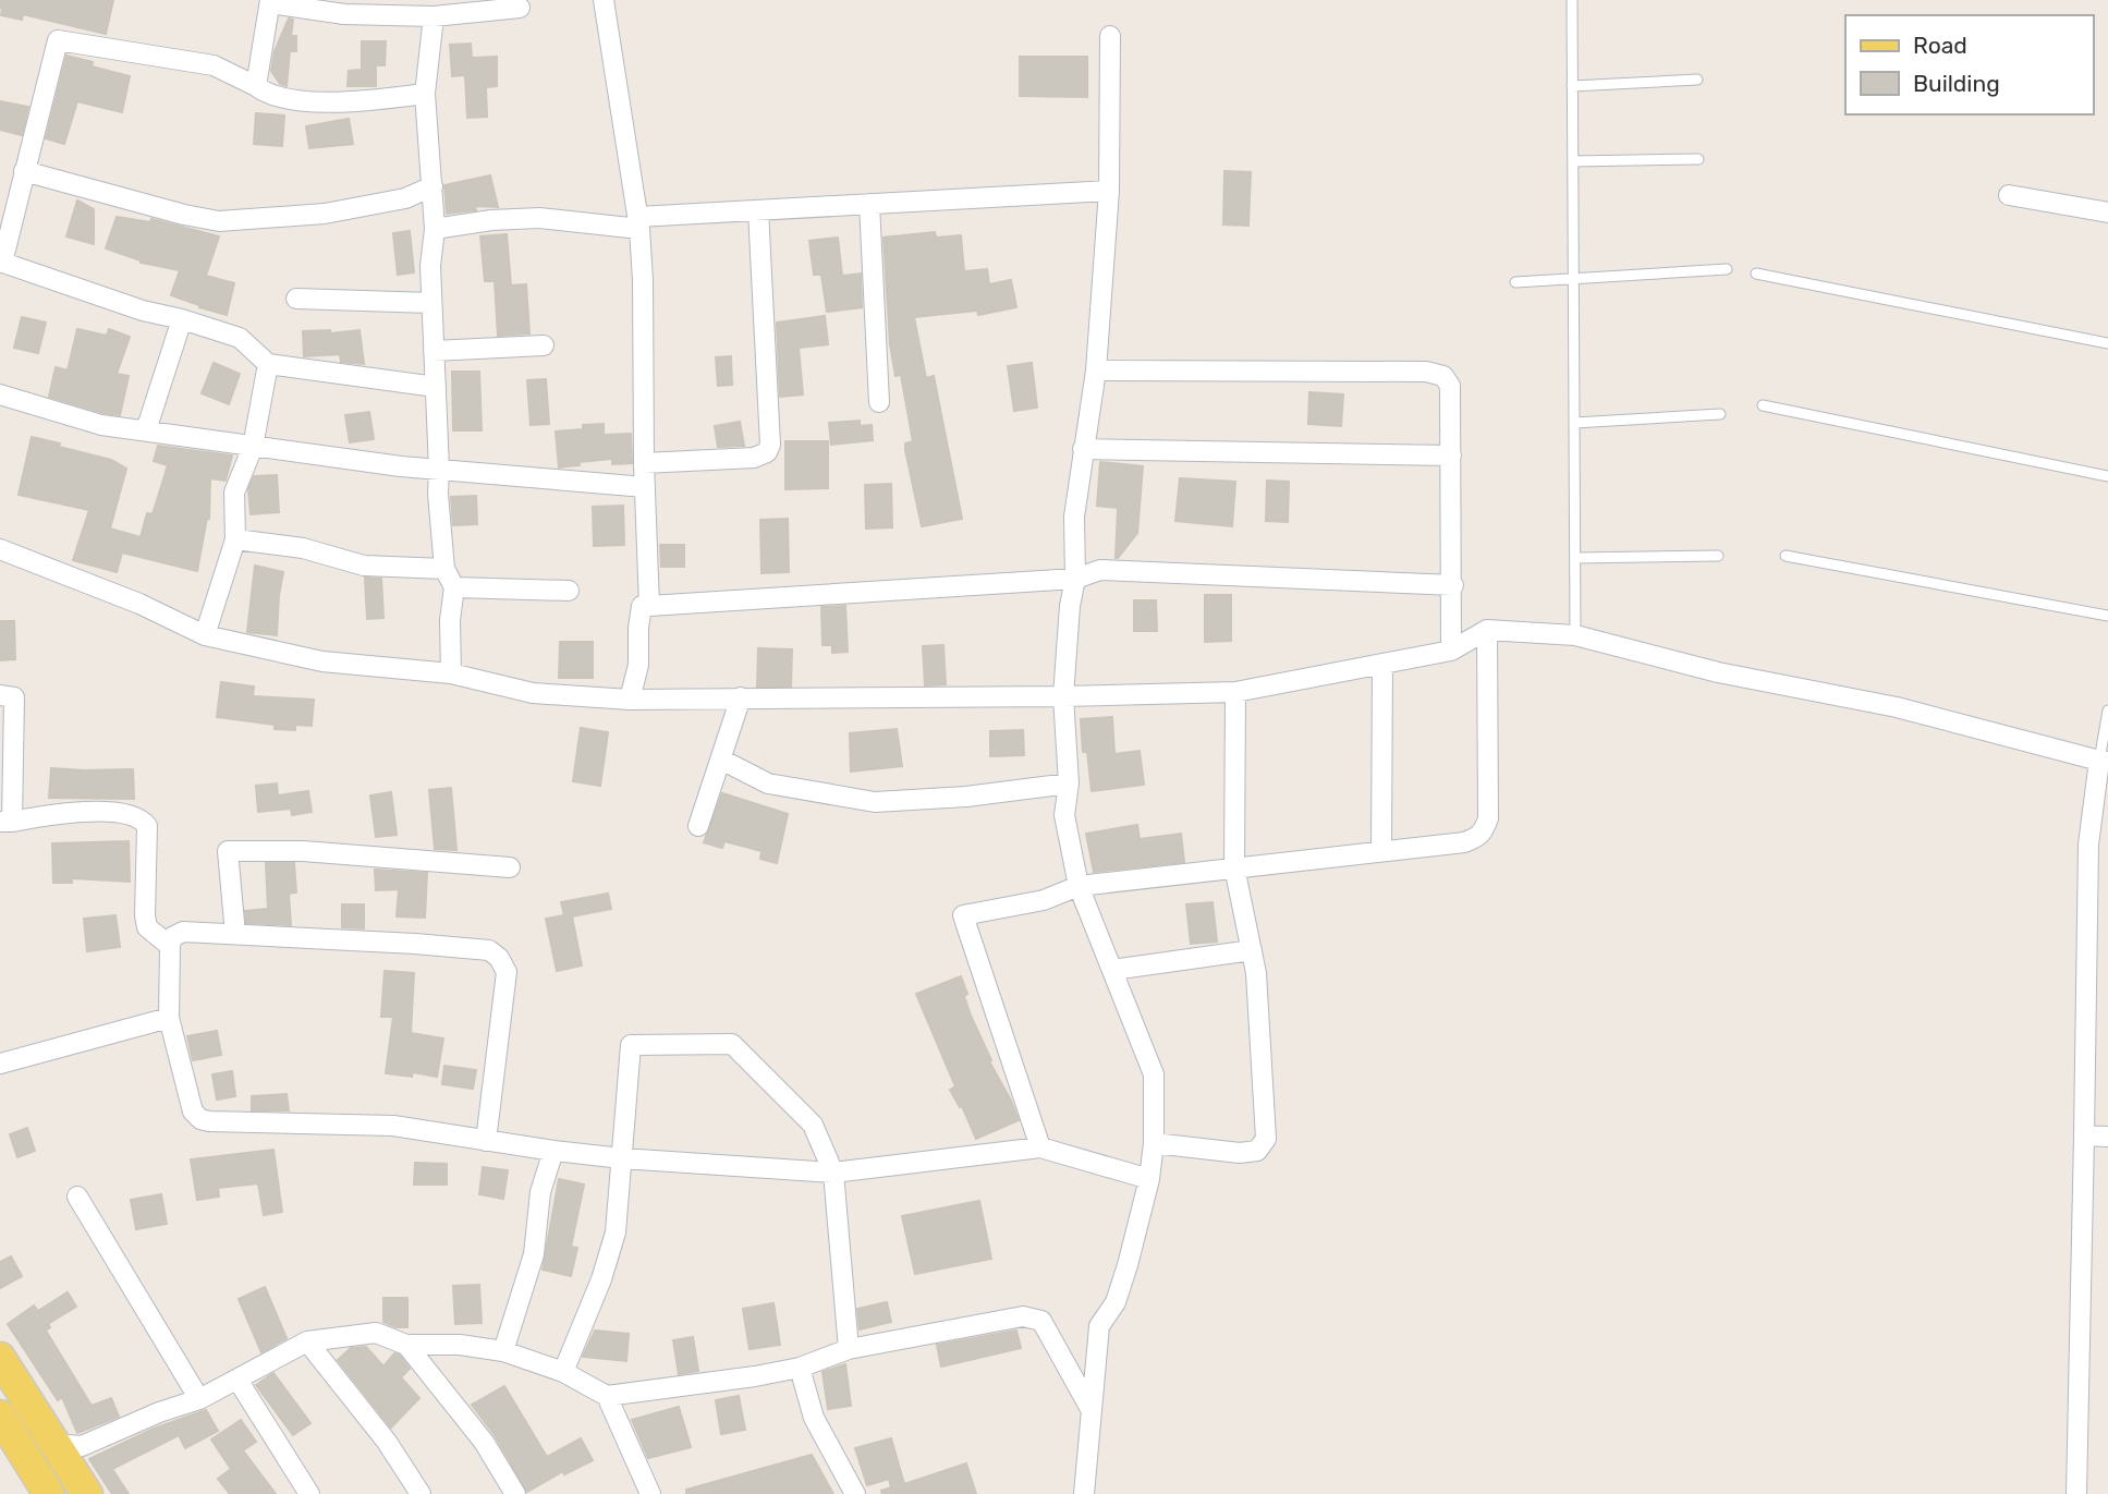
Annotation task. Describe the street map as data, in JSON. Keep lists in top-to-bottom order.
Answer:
{
  "legend": ["Road", "Building"]
}
